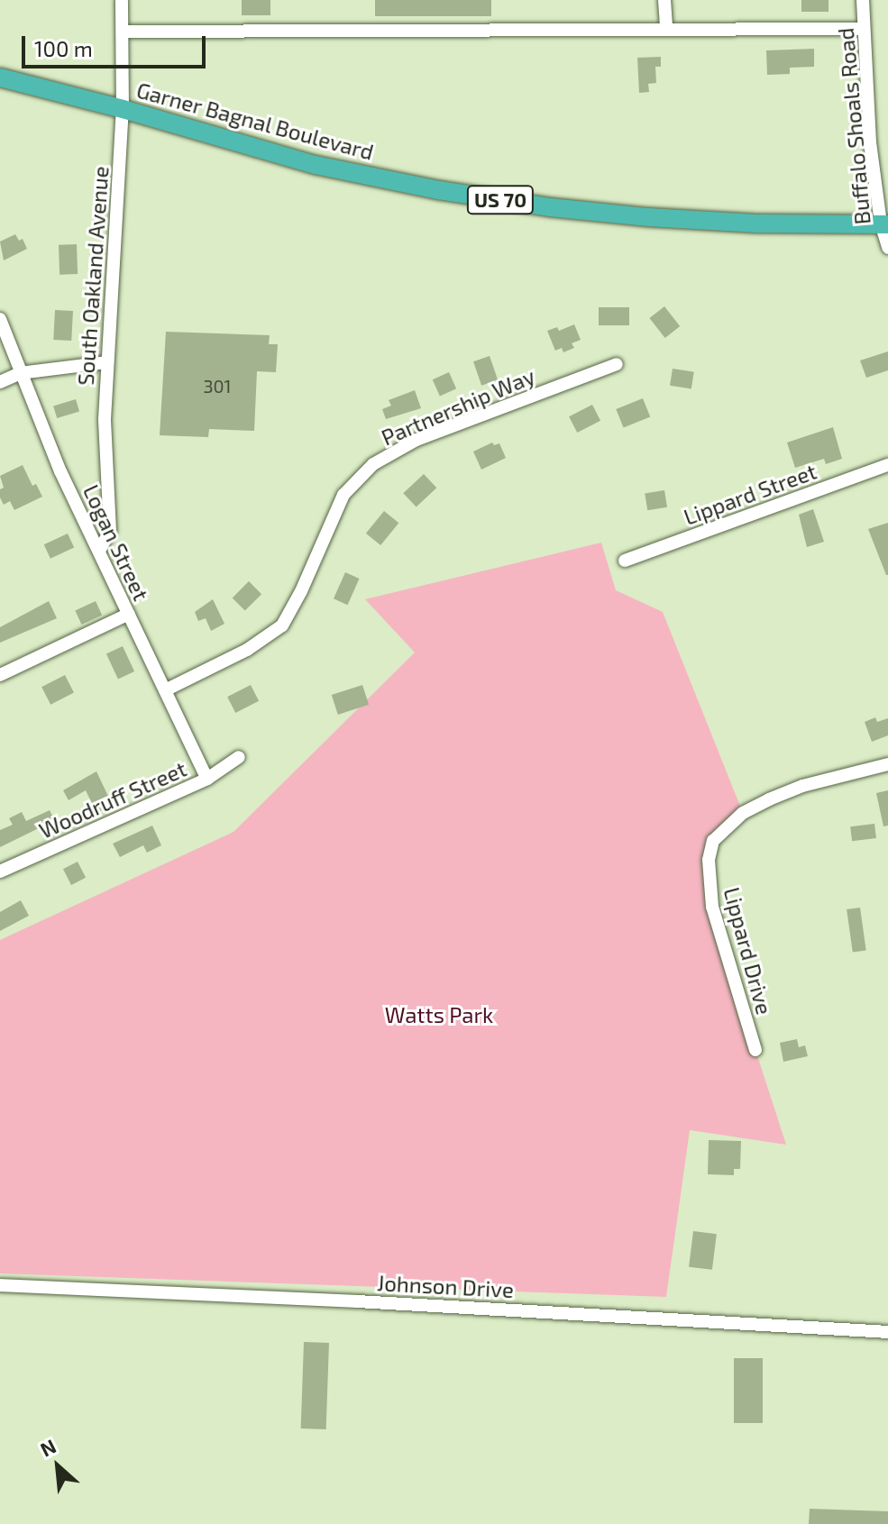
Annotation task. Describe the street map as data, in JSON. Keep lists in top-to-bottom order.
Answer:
{
  "streets": {
    "highway": ["Garner Bagnal Boulevard", "US 70"],
    "street": [
      "Buffalo Shoals Road",
      "South Oakland Avenue",
      "Partnership Way",
      "Lippard Street",
      "Logan Street",
      "Woodruff Street",
      "Lippard Drive",
      "Johnson Drive"
    ]
  },
  "crossings": [
    ["Garner Bagnal Boulevard", "Buffalo Shoals Road"],
    ["Garner Bagnal Boulevard", "South Oakland Avenue"],
    ["South Oakland Avenue", "Logan Street"],
    ["Partnership Way", "Logan Street"],
    ["Logan Street", "Woodruff Street"]
  ],
  "parks": ["Watts Park"],
  "house_numbers": ["301"],
  "scale_bar": "100 m",
  "north": "top left"
}
